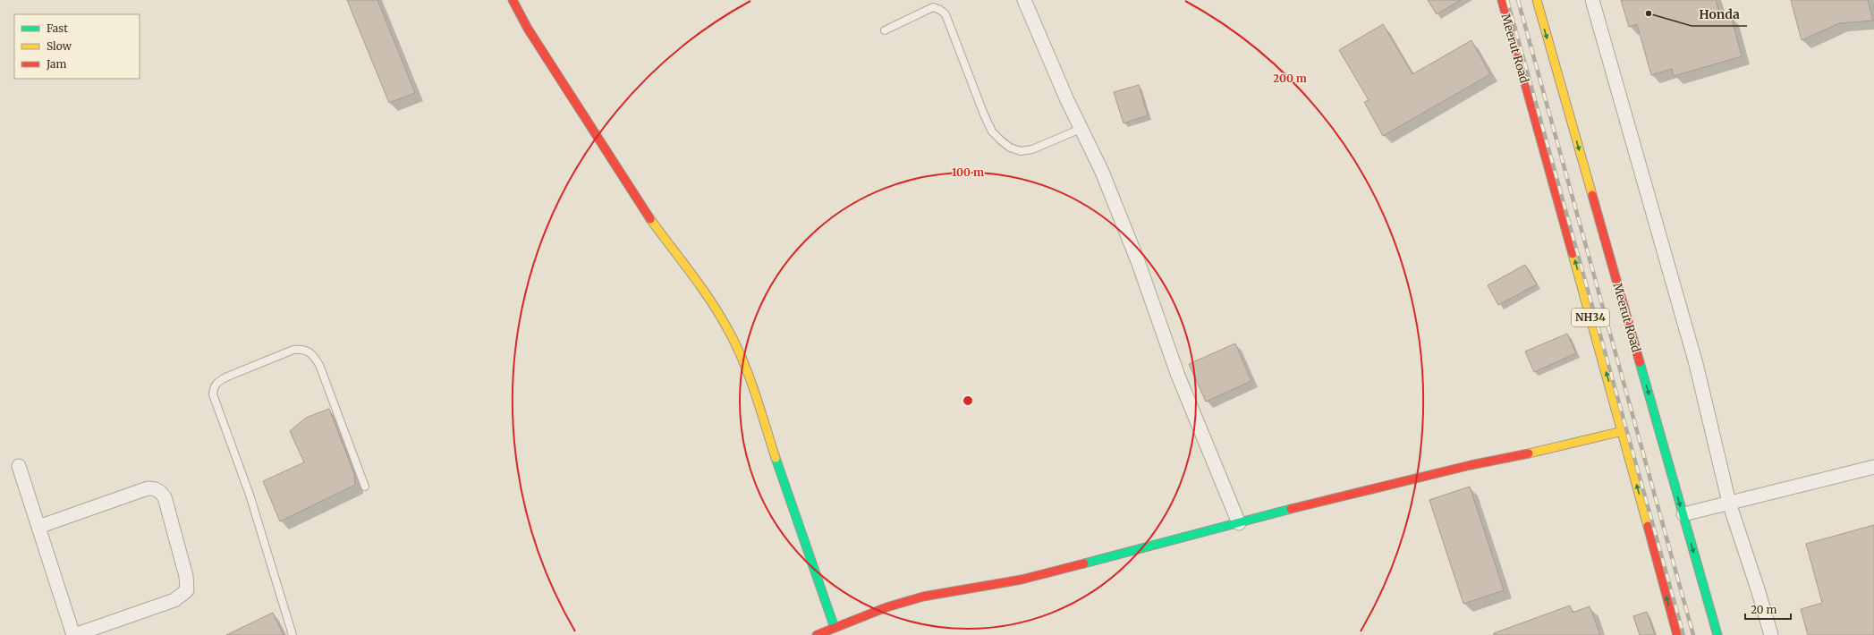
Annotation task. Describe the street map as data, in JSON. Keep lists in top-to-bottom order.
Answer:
{
  "streets": {
    "main road": ["Meerut Road", "NH34"]
  },
  "places": ["Honda"],
  "legend": ["Fast", "Slow", "Jam"],
  "scale_bar": "20 m",
  "rings": ["200 m", "100 m"]
}
